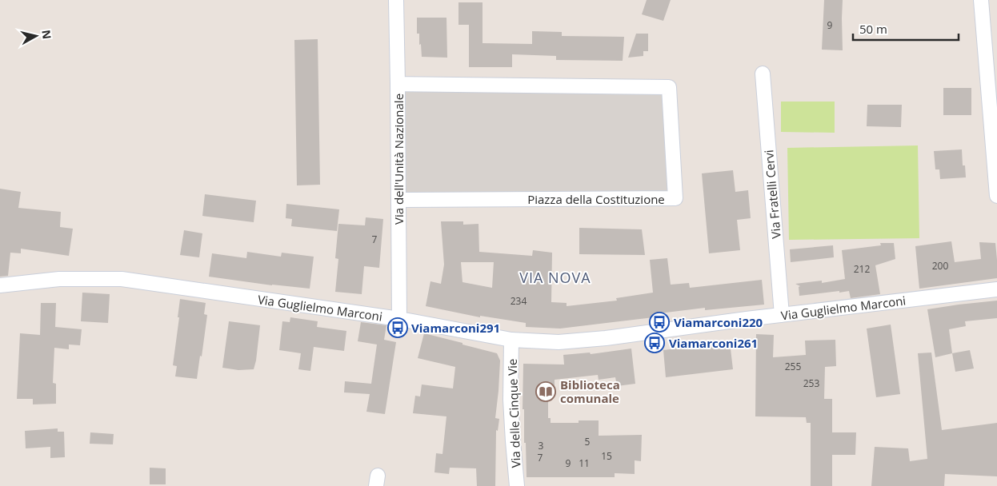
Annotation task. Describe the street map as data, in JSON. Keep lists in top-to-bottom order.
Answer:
{
  "streets": {
    "street": [
      "Via dell'Unità Nazionale",
      "Via Fratelli Cervi",
      "Piazza della Costituzione",
      "Via Guglielmo Marconi",
      "Via delle Cinque Vie"
    ]
  },
  "crossings": [
    ["Via dell'Unità Nazionale", "Piazza della Costituzione"],
    ["Via dell'Unità Nazionale", "Via Guglielmo Marconi"],
    ["Via Fratelli Cervi", "Via Guglielmo Marconi"],
    ["Via Guglielmo Marconi", "Via delle Cinque Vie"]
  ],
  "districts": ["VIA NOVA"],
  "places": {
    "bus stop": ["Viamarconi220", "Viamarconi291", "Viamarconi261"],
    "library": ["Biblioteca comunale"]
  },
  "house_numbers": [
    "9",
    "7",
    "200",
    "212",
    "234",
    "255",
    "253",
    "5",
    "3",
    "15",
    "7",
    "9",
    "11"
  ],
  "scale_bar": "50 m",
  "north": "right"
}
